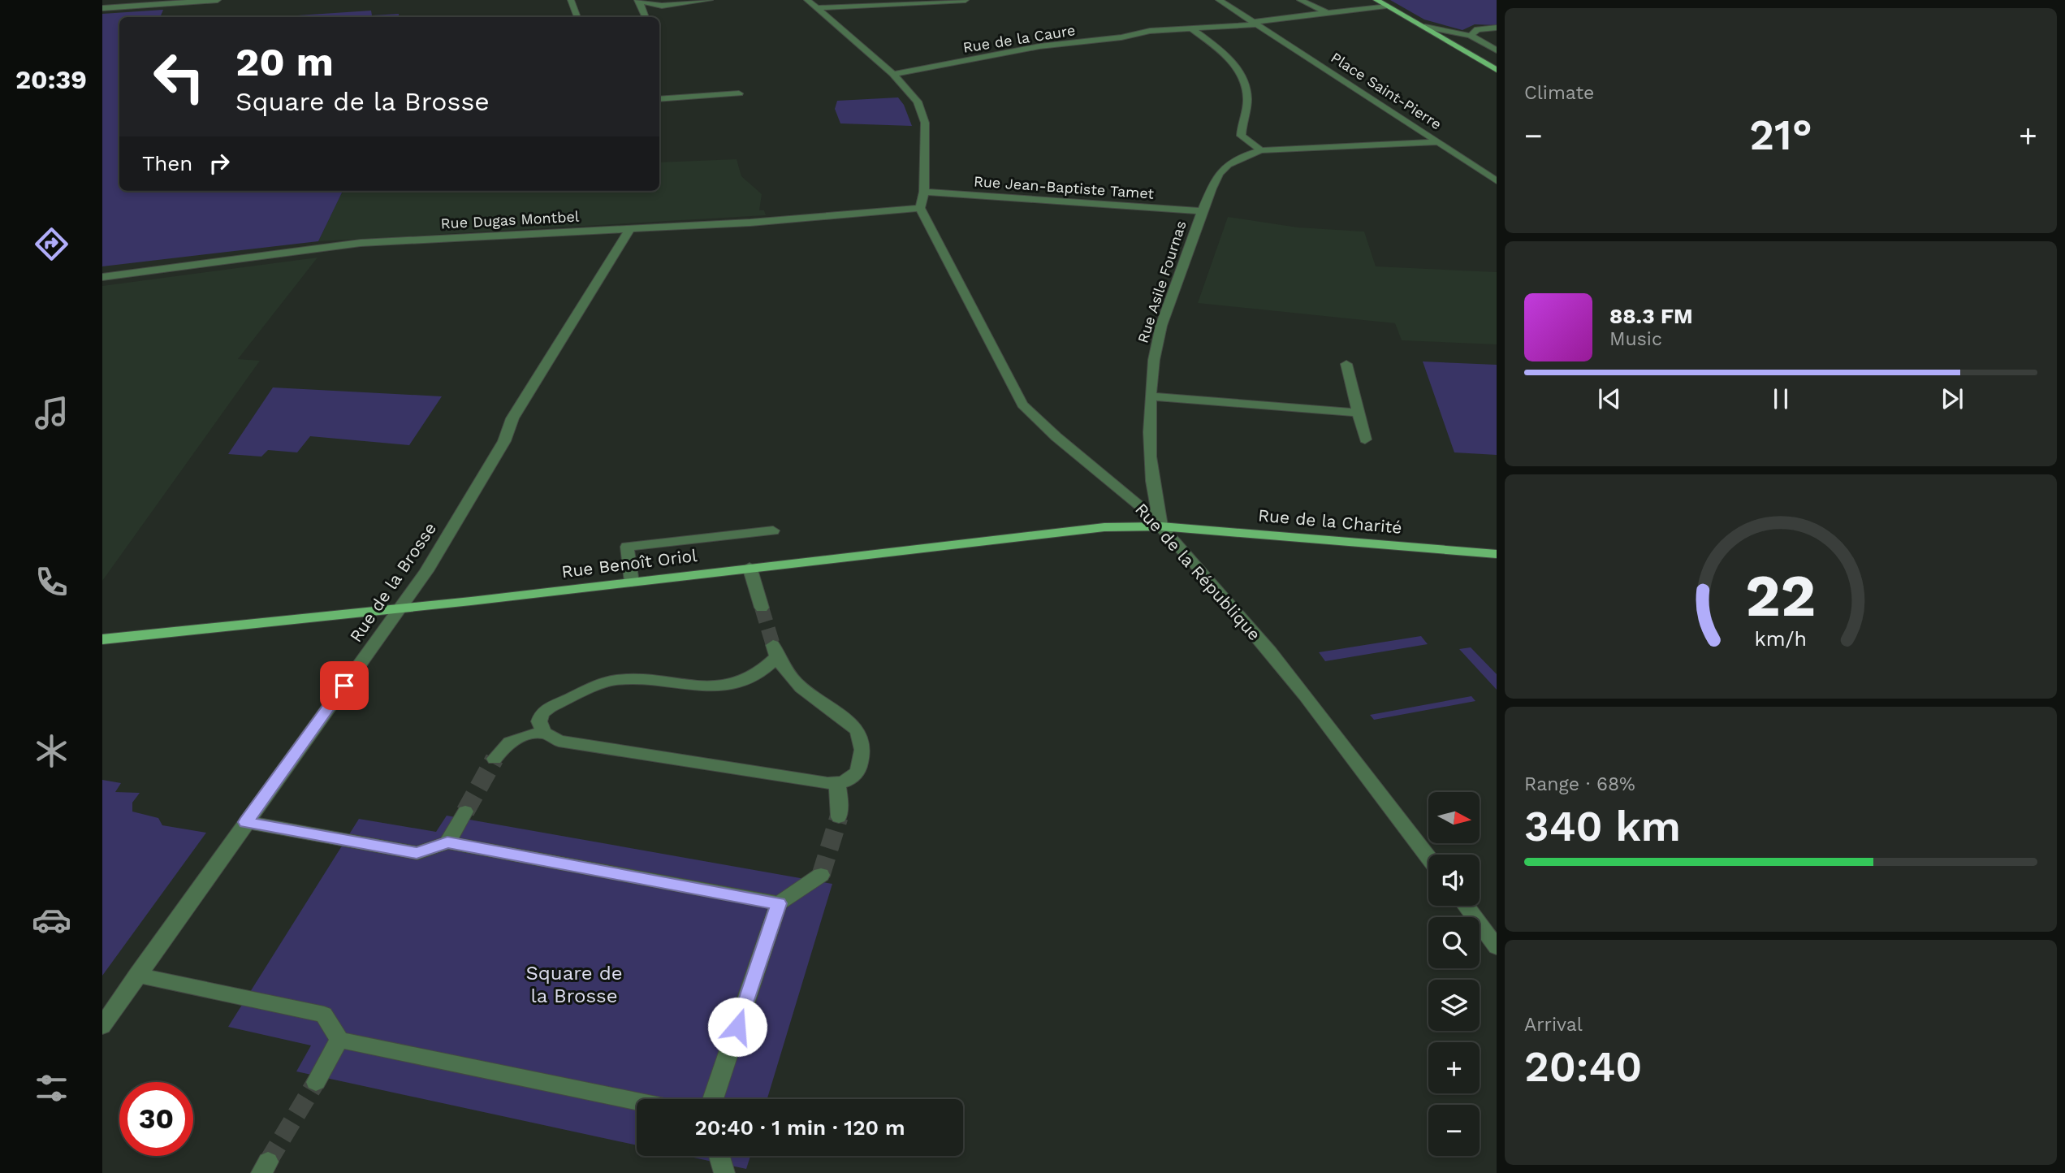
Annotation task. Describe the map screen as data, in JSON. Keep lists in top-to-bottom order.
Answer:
{
  "streets": {
    "main road": ["Rue de la Charité", "Rue Benoît Oriol"],
    "street": [
      "Rue de la Caure",
      "Place Saint-Pierre",
      "Rue Jean-Baptiste Tamet",
      "Rue Dugas Montbel",
      "Rue Asile Fournas",
      "Rue de la République",
      "Rue de la Brosse"
    ]
  },
  "crossings": [
    ["Rue de la Caure", "Place Saint-Pierre"],
    ["Place Saint-Pierre", "Rue Asile Fournas"],
    ["Rue Jean-Baptiste Tamet", "Rue Asile Fournas"],
    ["Rue Dugas Montbel", "Rue de la République"],
    ["Rue Dugas Montbel", "Rue de la Brosse"],
    ["Rue Asile Fournas", "Rue de la Charité"],
    ["Rue Asile Fournas", "Rue Benoît Oriol"],
    ["Rue Asile Fournas", "Rue de la République"],
    ["Rue de la Charité", "Rue Benoît Oriol"],
    ["Rue de la Charité", "Rue de la République"],
    ["Rue Benoît Oriol", "Rue de la République"],
    ["Rue Benoît Oriol", "Rue de la Brosse"]
  ],
  "parks": ["Square de la Brosse"],
  "north": "right",
  "page": {
    "tabs": "20:39",
    "tile": [
      "Climate",
      ["Range · 68%", "340 km"],
      ["Arrival", "20:40"]
    ],
    "turn": ["20 m", "Square de la Brosse"],
    "heat": ["−", "21°", "+"],
    "then": "Then",
    "song": ["88.3 FM", "Music"],
    "map_buttons": ["+", "−"],
    "limit": "30",
    "trip": "20:40 · 1 min · 120 m",
    "gauge": ["22", "km/h"]
  }
}
